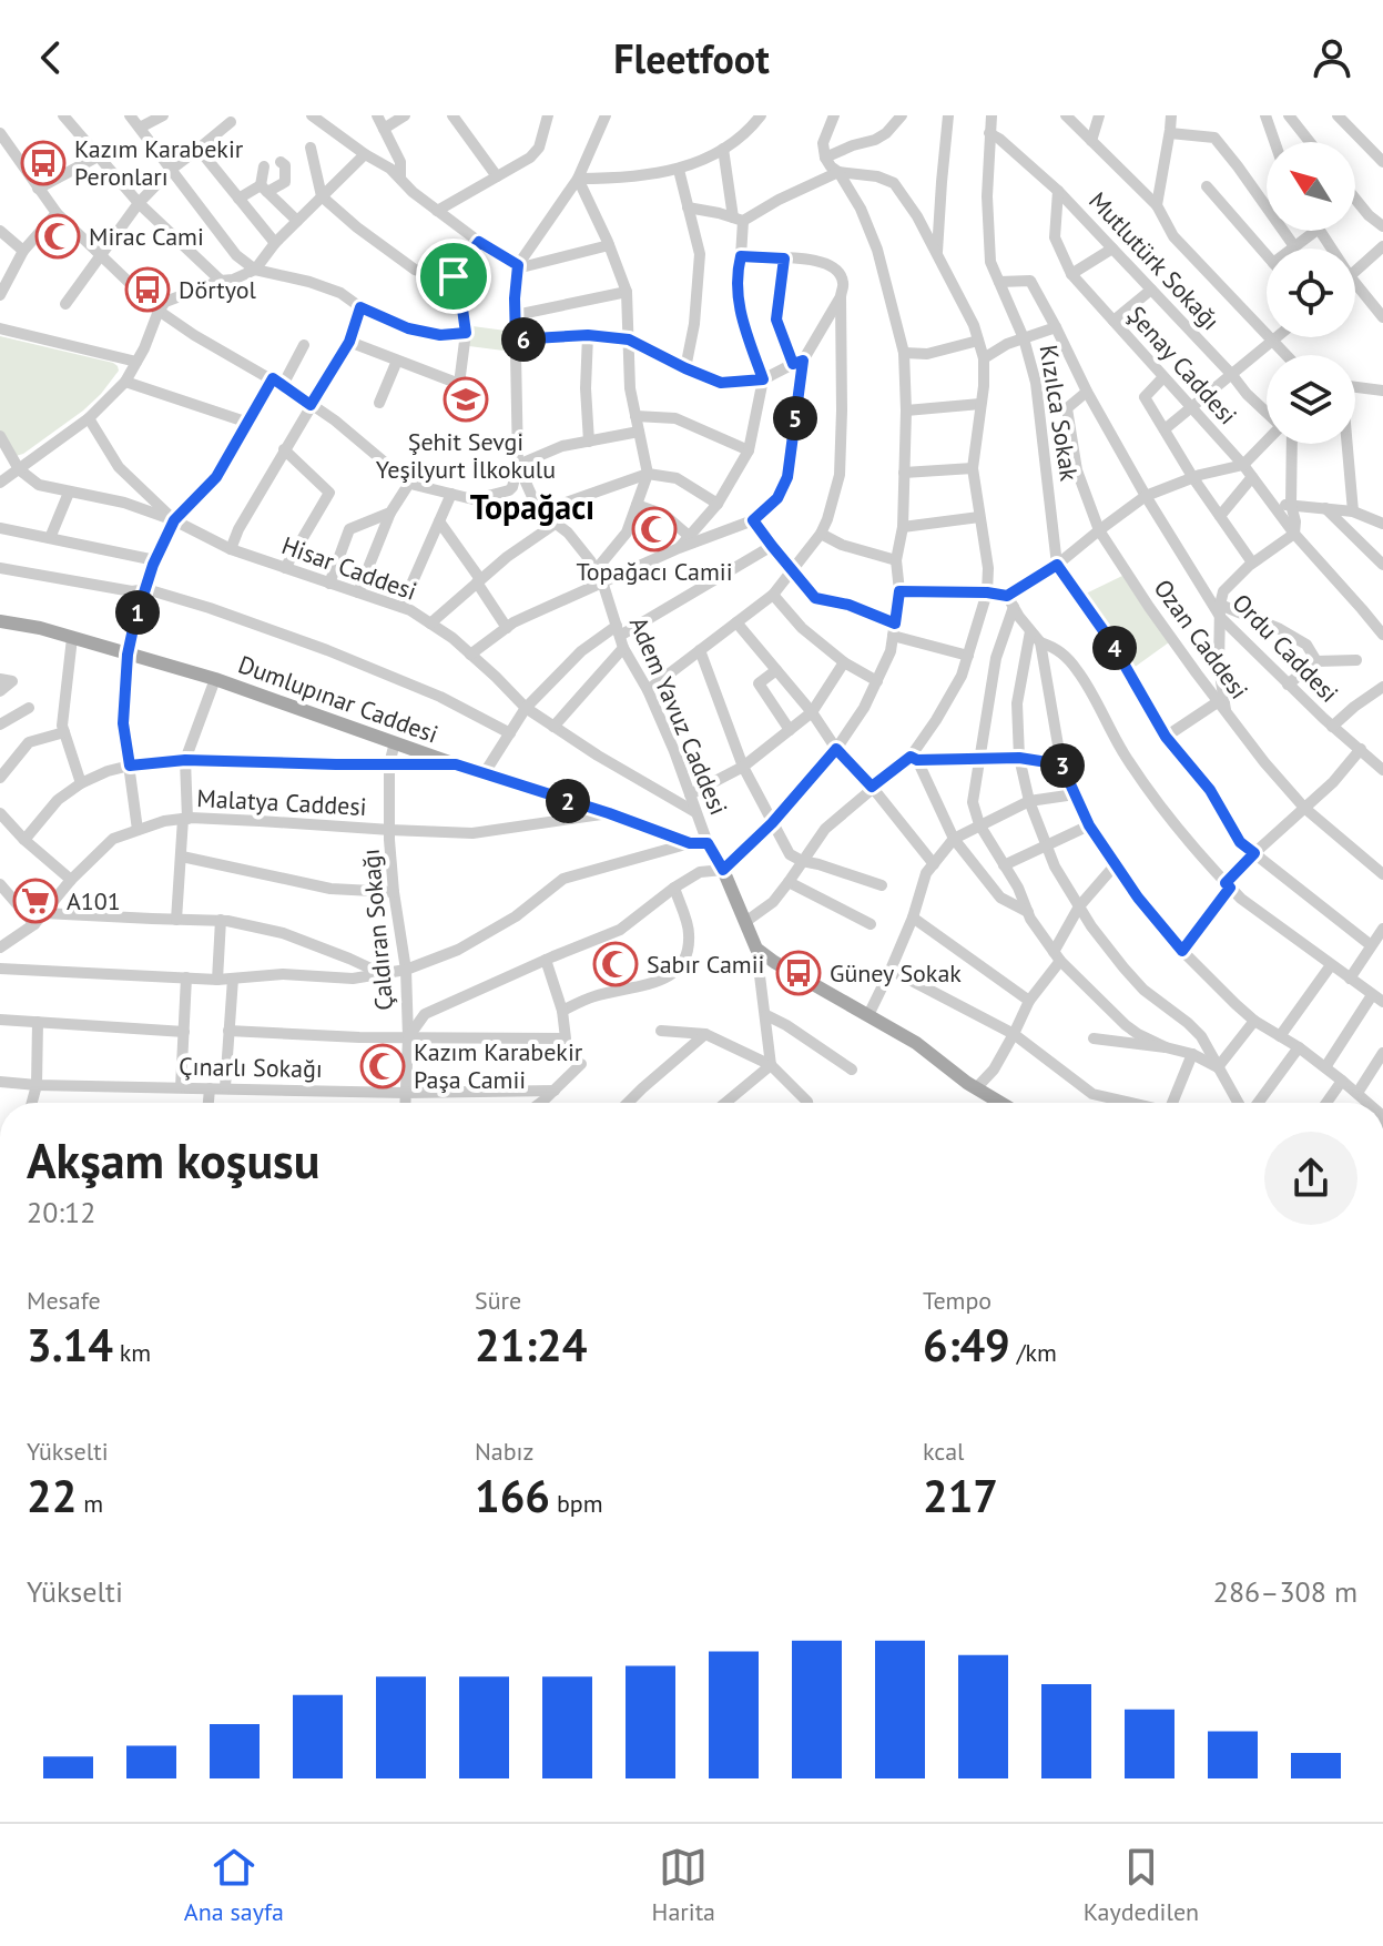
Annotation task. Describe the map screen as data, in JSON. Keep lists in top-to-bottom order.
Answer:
{
  "streets": {
    "main road": ["Dumlupınar Caddesi", "Adem Yavuz Caddesi"],
    "street": [
      "Mutlutürk Sokağı",
      "Şenay Caddesi",
      "Kızılca Sokak",
      "Hisar Caddesi",
      "Ozan Caddesi",
      "Ordu Caddesi",
      "Malatya Caddesi",
      "Çaldıran Sokağı",
      "Çınarlı Sokağı"
    ]
  },
  "crossings": [
    ["Mutlutürk Sokağı", "Şenay Caddesi"],
    ["Mutlutürk Sokağı", "Kızılca Sokak"],
    ["Kızılca Sokak", "Ordu Caddesi"],
    ["Hisar Caddesi", "Adem Yavuz Caddesi"],
    ["Ozan Caddesi", "Ordu Caddesi"],
    ["Dumlupınar Caddesi", "Adem Yavuz Caddesi"],
    ["Dumlupınar Caddesi", "Malatya Caddesi"],
    ["Dumlupınar Caddesi", "Çaldıran Sokağı"],
    ["Malatya Caddesi", "Çaldıran Sokağı"],
    ["Çaldıran Sokağı", "Çınarlı Sokağı"]
  ],
  "districts": ["Topağacı"],
  "places": {
    "bus stop": ["Kazım Karabekir Peronları", "Dörtyol", "Güney Sokak"],
    "mosque": [
      "Mirac Cami",
      "Topağacı Camii",
      "Sabır Camii",
      "Kazım Karabekir Paşa Camii"
    ],
    "school or university": ["Şehit Sevgi Yeşilyurt İlkokulu"],
    "supermarket": ["A101"]
  },
  "north": "top left",
  "page": {
    "header": "Fleetfoot",
    "pins": [
      "6",
      "5",
      "1",
      "4",
      "3",
      "2"
    ],
    "heading": ["Akşam koşusu", "20:12"],
    "stats": [
      ["Mesafe", "3.14 km"],
      ["Süre", "21:24"],
      ["Tempo", "6:49 /km"],
      ["Yükselti", "22 m"],
      ["Nabız", "166 bpm"],
      ["kcal", "217"]
    ],
    "chart": ["Yükselti", "286–308 m"],
    "tabs": ["Ana sayfa", "Harita", "Kaydedilen"]
  }
}
